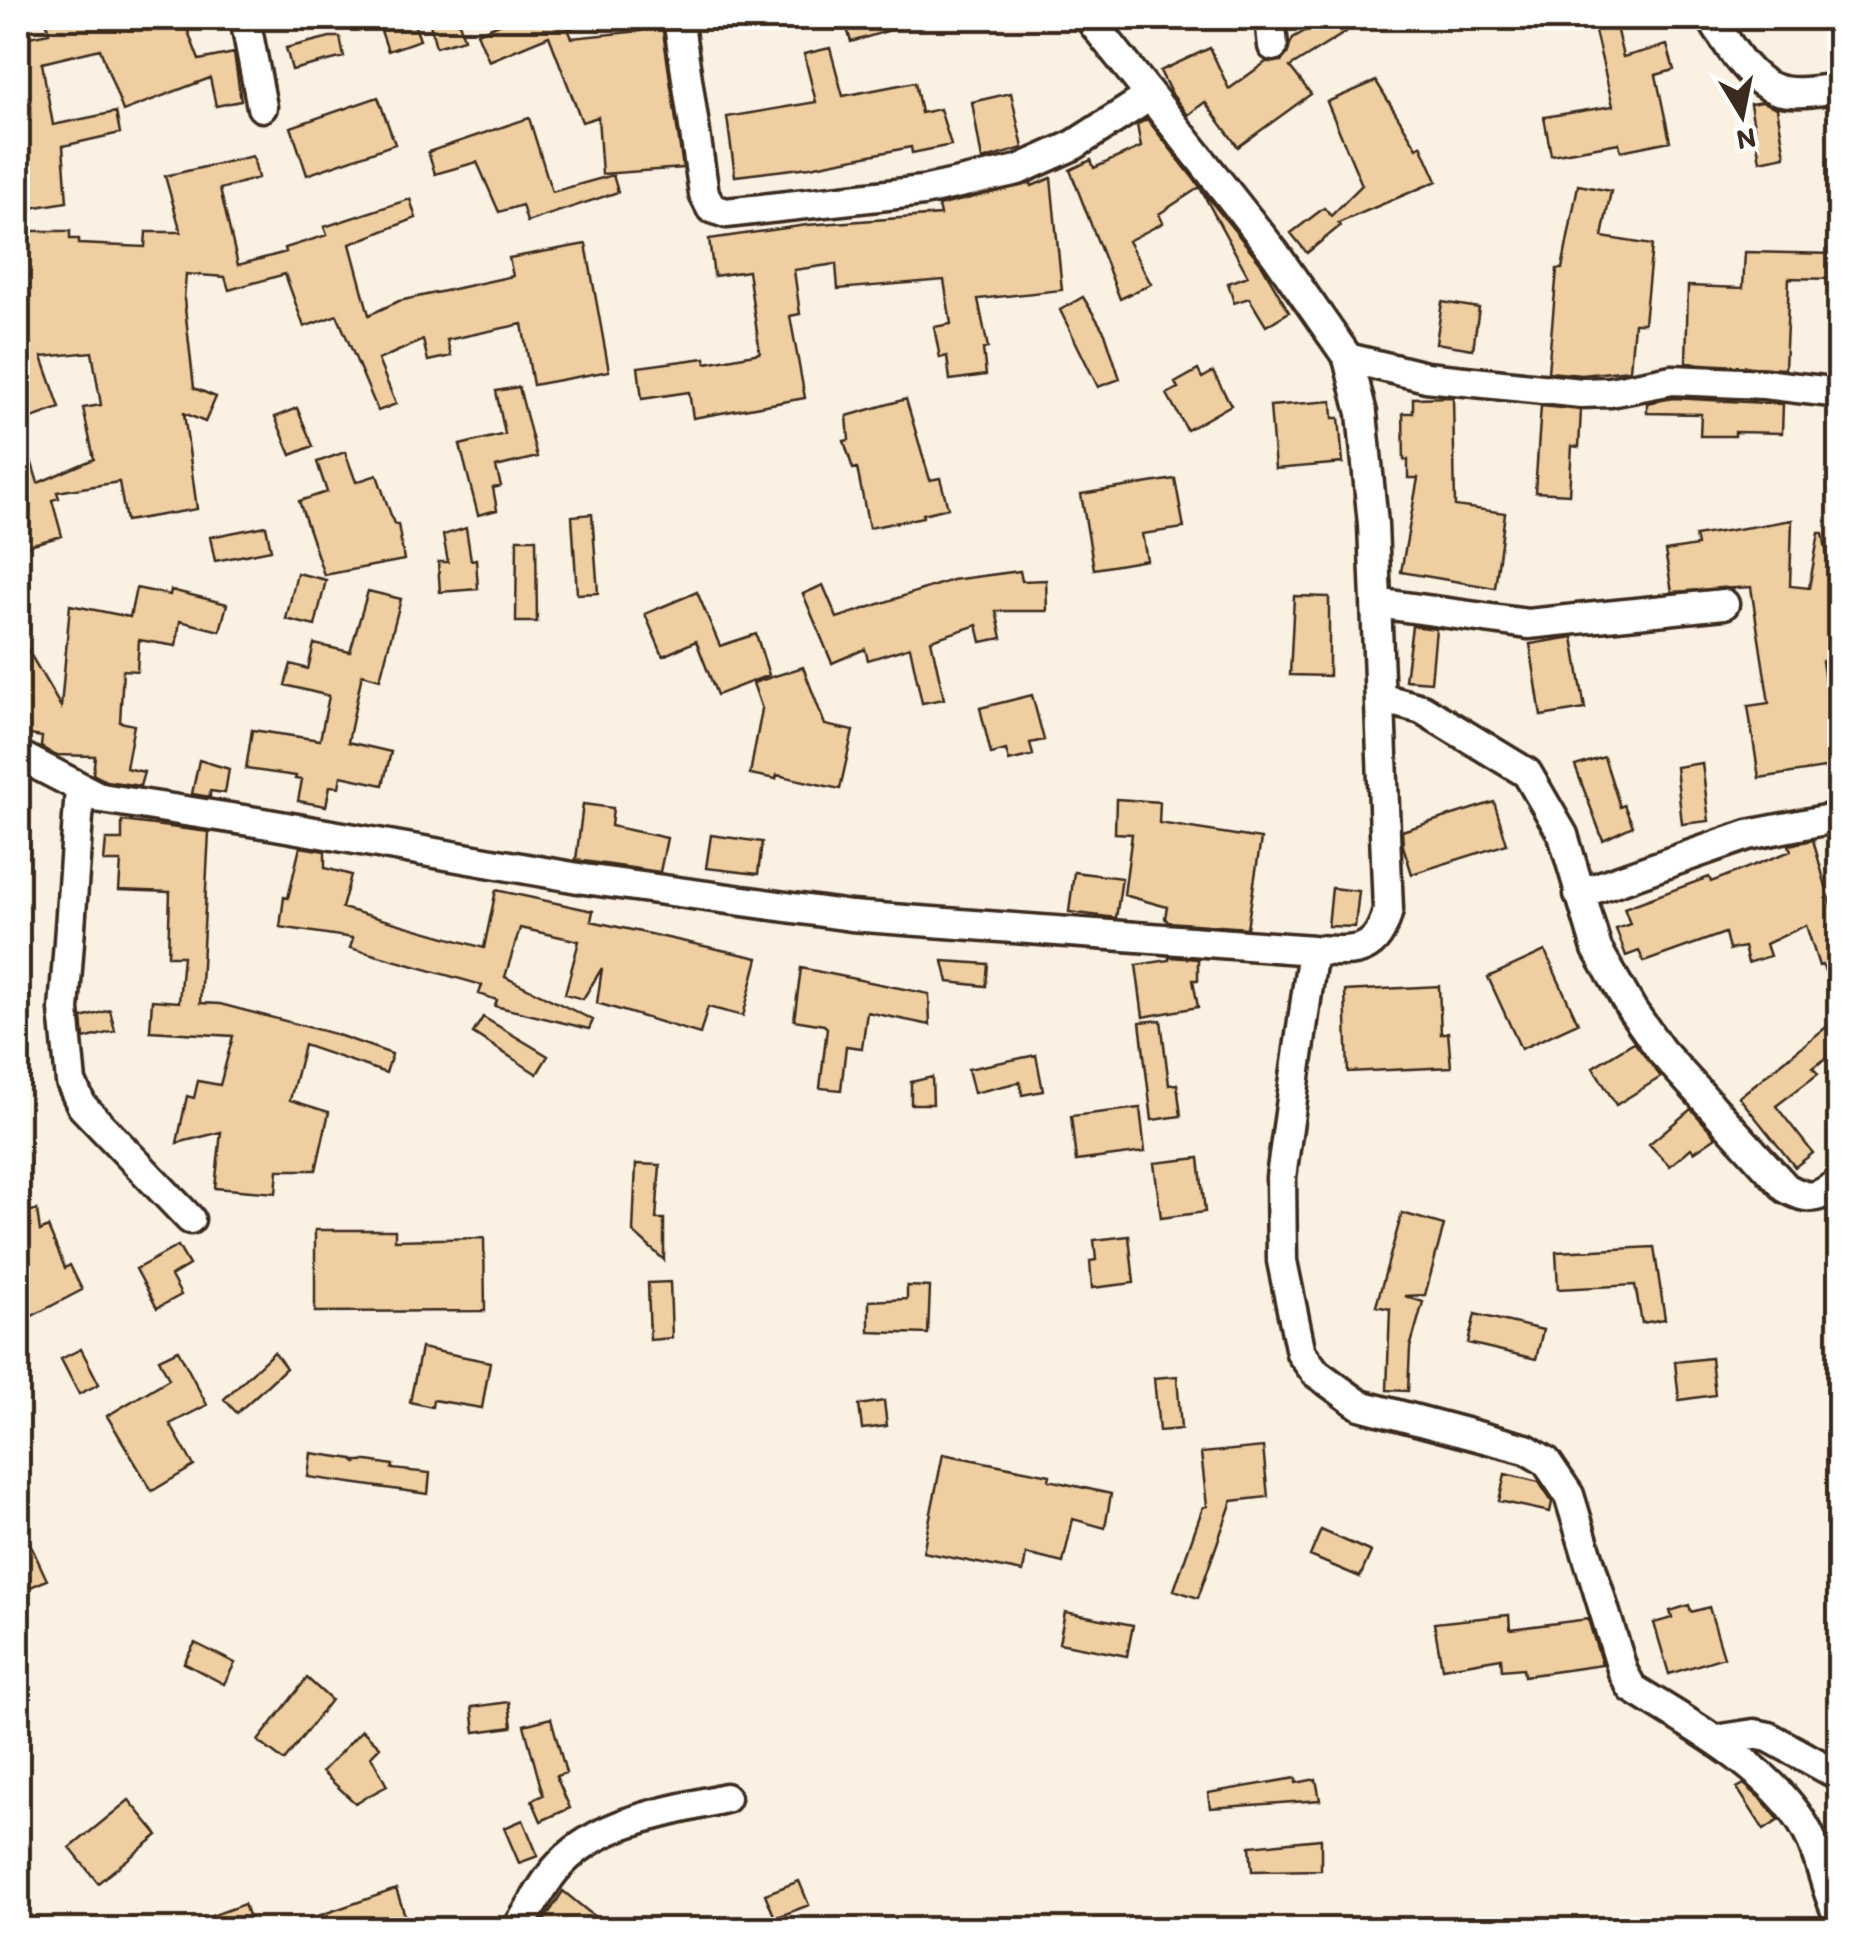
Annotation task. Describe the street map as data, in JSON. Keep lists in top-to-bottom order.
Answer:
{
  "north": "bottom"
}
